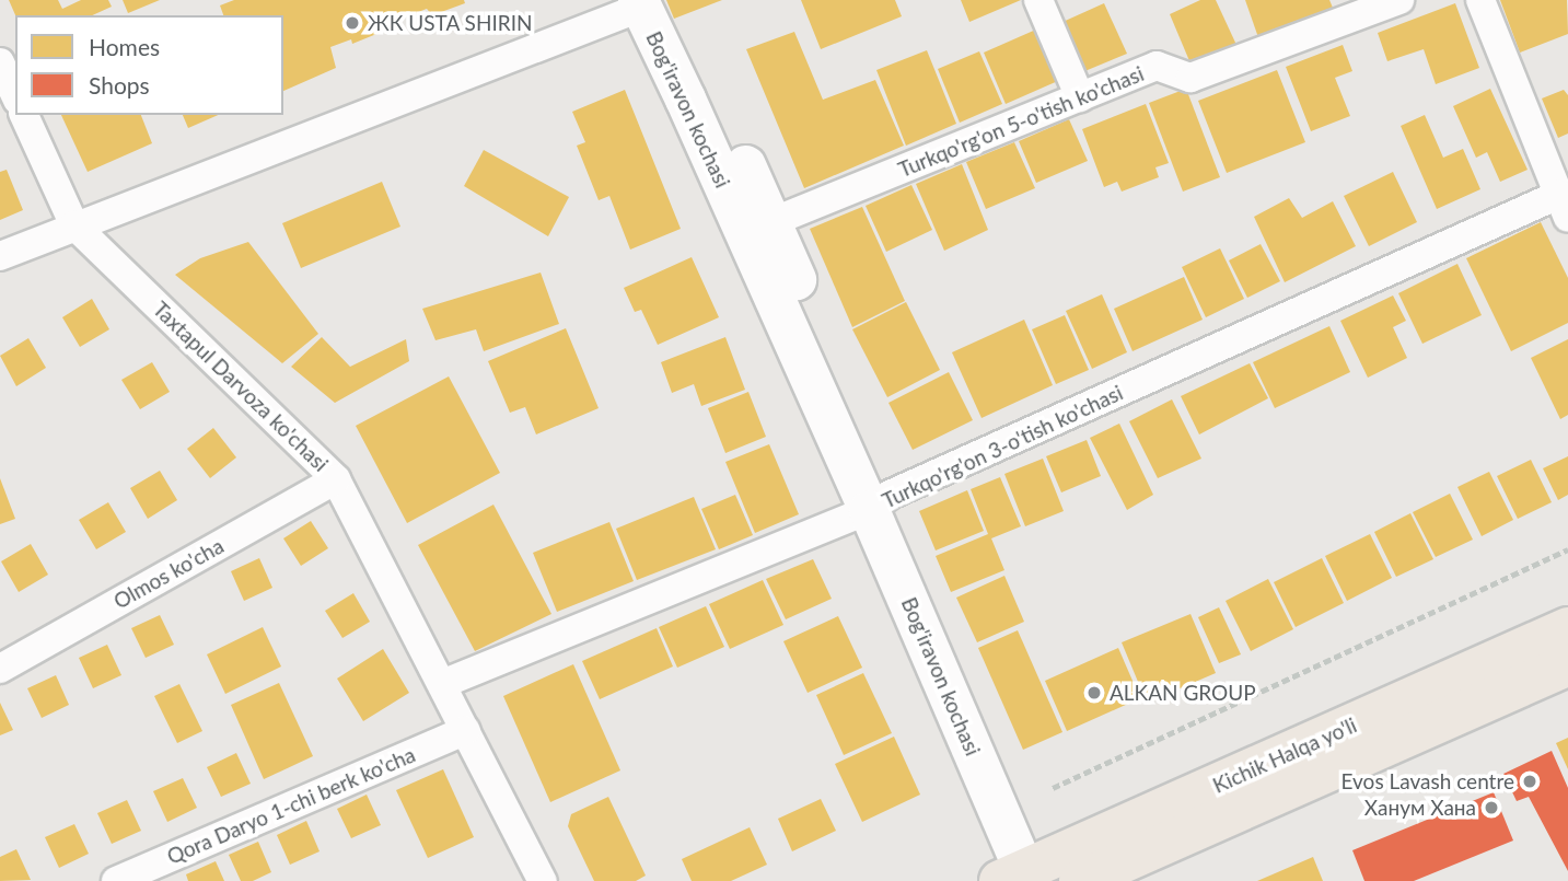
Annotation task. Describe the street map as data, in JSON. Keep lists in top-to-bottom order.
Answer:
{
  "streets": {
    "highway": ["Kichik Halqa yo'li"],
    "street": [
      "Bog'iravon kochasi",
      "Turkqo'rg'on 5-o'tish ko'chasi",
      "Taxtapul Darvoza ko'chasi",
      "Turkqo'rg'on 3-o'tish ko'chasi",
      "Olmos ko'cha",
      "Qora Daryo 1-chi berk ko'cha"
    ]
  },
  "crossings": [
    ["Bog'iravon kochasi", "Turkqo'rg'on 5-o'tish ko'chasi"],
    ["Bog'iravon kochasi", "Turkqo'rg'on 3-o'tish ko'chasi"],
    ["Bog'iravon kochasi", "Kichik Halqa yo'li"],
    ["Taxtapul Darvoza ko'chasi", "Turkqo'rg'on 3-o'tish ko'chasi"],
    ["Taxtapul Darvoza ko'chasi", "Olmos ko'cha"],
    ["Taxtapul Darvoza ko'chasi", "Qora Daryo 1-chi berk ko'cha"]
  ],
  "places": [
    "ЖК USTA SHIRIN",
    "ALKAN GROUP",
    "Evos Lavash centre",
    "Ханум Хана"
  ],
  "legend": ["Homes", "Shops"]
}
